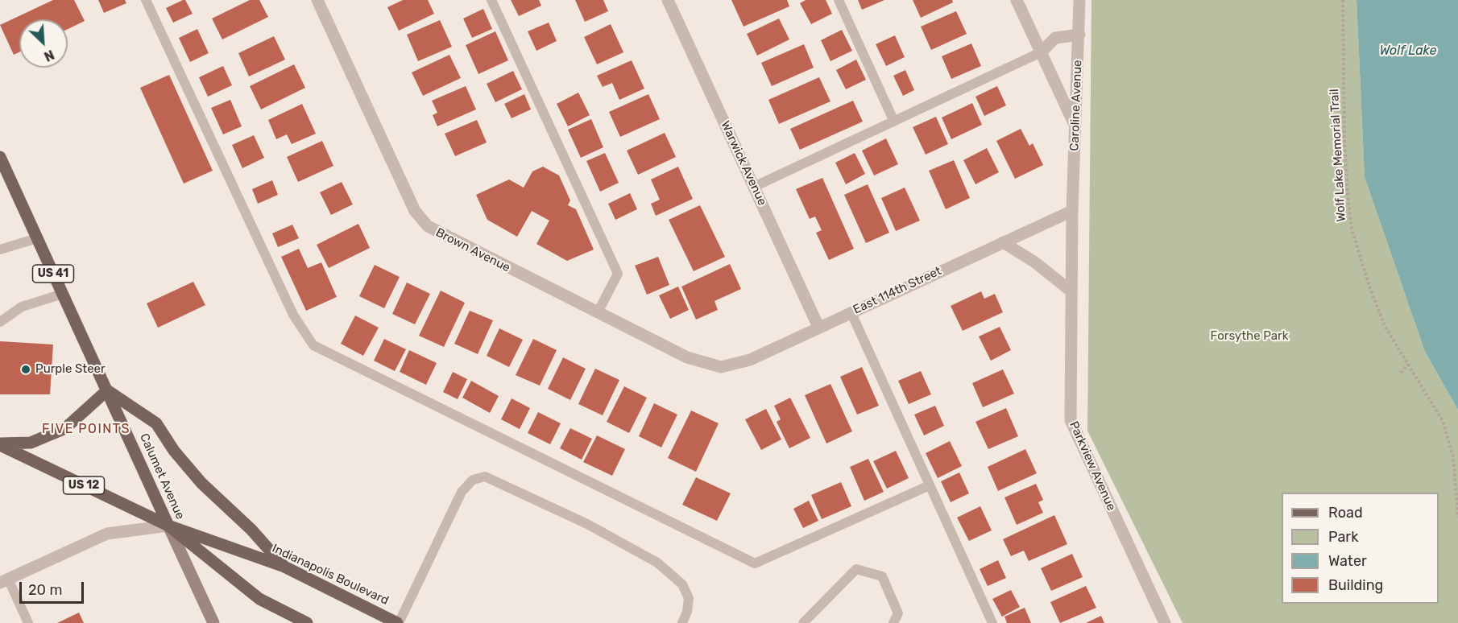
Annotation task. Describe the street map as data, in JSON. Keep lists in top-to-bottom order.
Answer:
{
  "streets": {
    "main road": [
      "US 41",
      "Calumet Avenue",
      "US 12",
      "Indianapolis Boulevard"
    ],
    "street": [
      "Caroline Avenue",
      "Warwick Avenue",
      "Brown Avenue",
      "East 114th Street",
      "Parkview Avenue"
    ],
    "path": ["Wolf Lake Memorial Trail"]
  },
  "crossings": [
    ["Caroline Avenue", "East 114th Street"],
    ["Caroline Avenue", "Parkview Avenue"],
    ["Warwick Avenue", "East 114th Street"],
    ["Brown Avenue", "East 114th Street"],
    ["East 114th Street", "Parkview Avenue"],
    ["Calumet Avenue", "Indianapolis Boulevard"]
  ],
  "districts": ["FIVE POINTS"],
  "water": ["Wolf Lake"],
  "parks": ["Forsythe Park"],
  "places": ["Purple Steer"],
  "legend": [
    "Road",
    "Park",
    "Water",
    "Building"
  ],
  "scale_bar": "20 m",
  "north": "bottom right"
}
